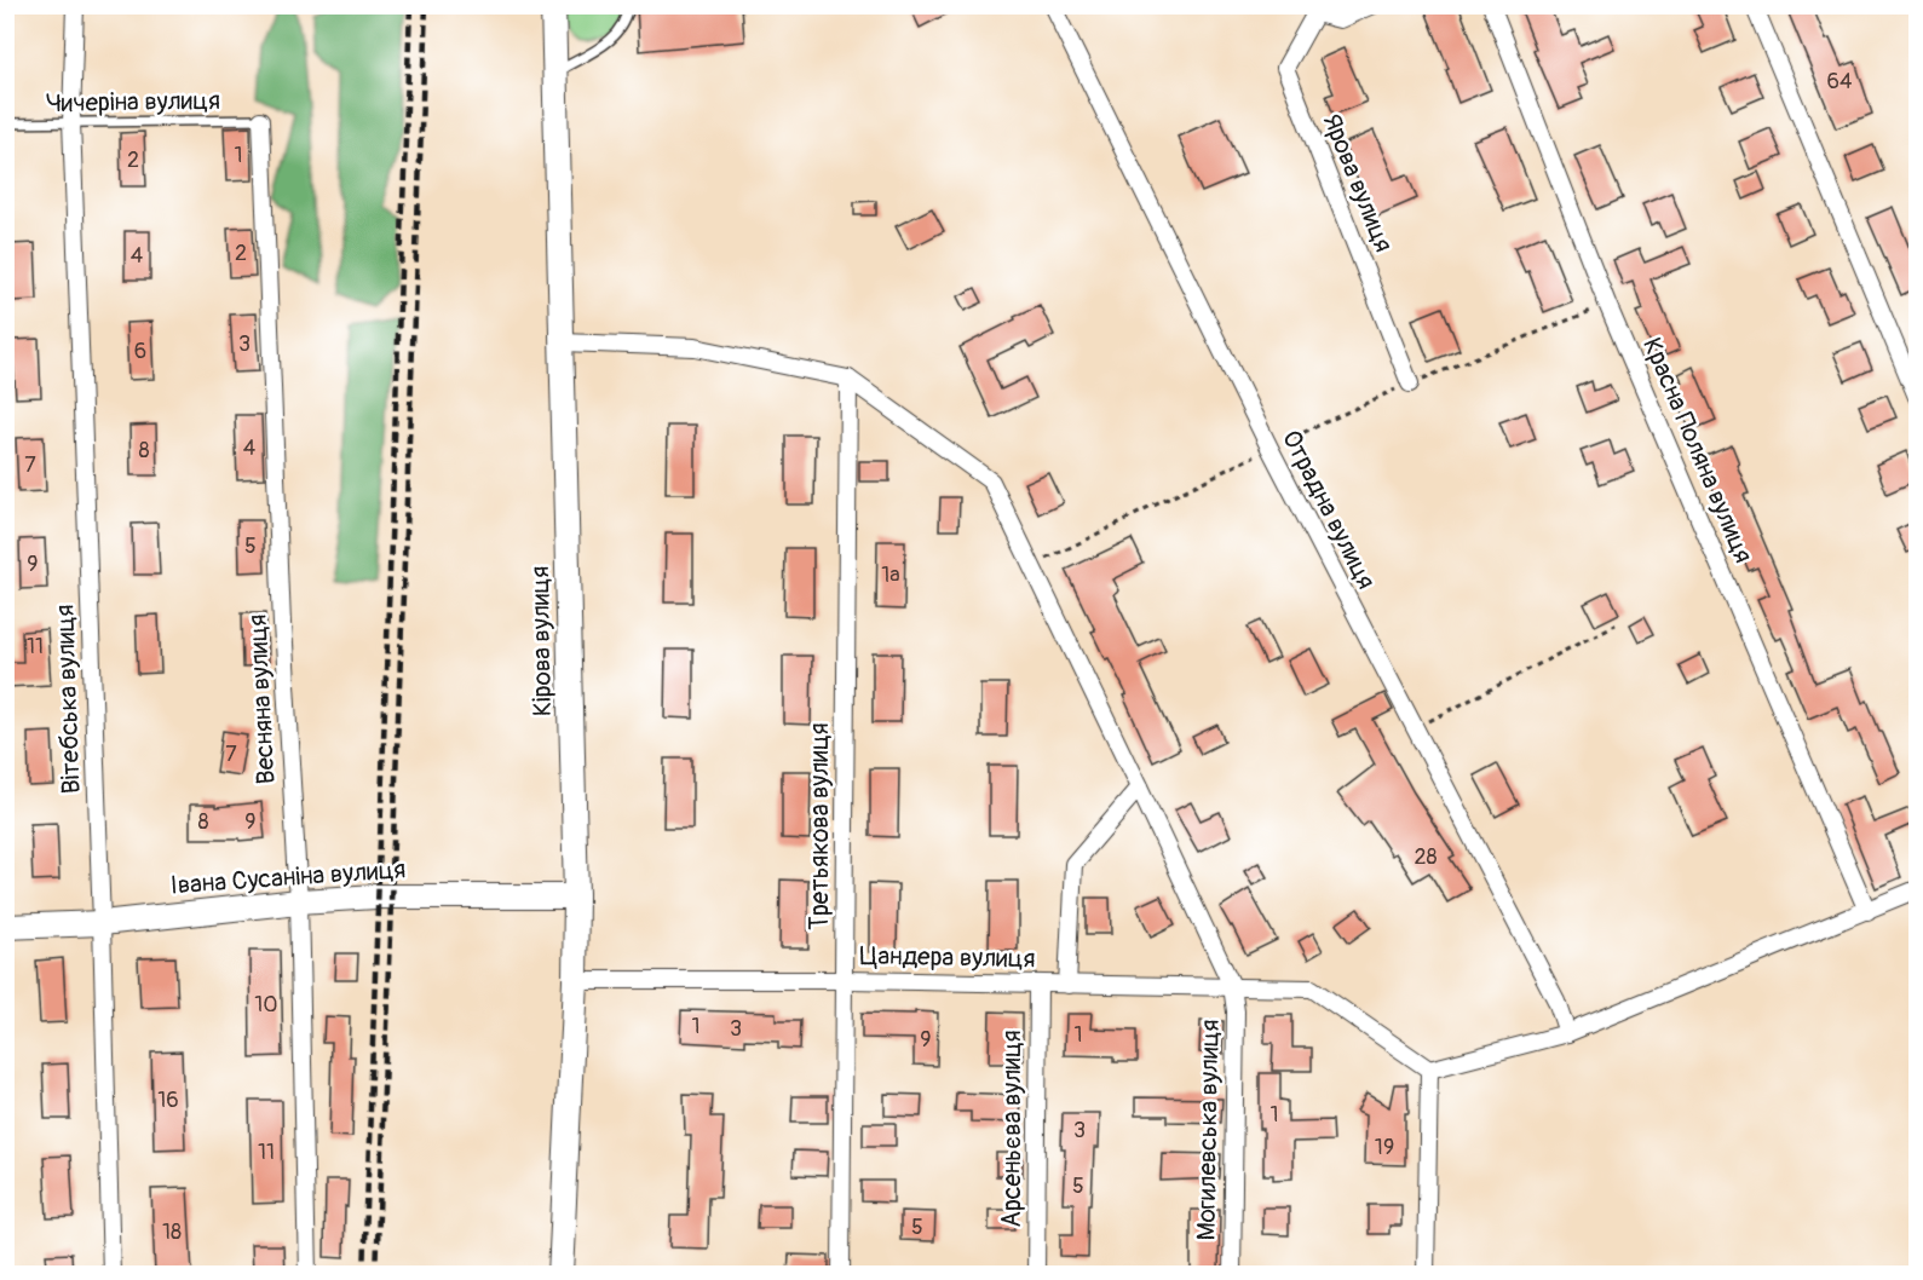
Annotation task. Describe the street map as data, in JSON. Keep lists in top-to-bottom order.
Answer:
{
  "streets": {
    "main road": ["Кірова вулиця", "Івана Сусаніна вулиця"],
    "street": [
      "Ярова вулиця",
      "Красна Поляна вулиця",
      "Отрадна вулиця",
      "Вітебська вулиця",
      "Весняна вулиця",
      "Третьякова вулиця",
      "Цандера вулиця",
      "Арсеньєва вулиця",
      "Могилевська вулиця"
    ],
    "lane": ["Чичеріна вулиця"]
  },
  "crossings": [
    ["Чичеріна вулиця", "Вітебська вулиця"],
    ["Чичеріна вулиця", "Весняна вулиця"],
    ["Кірова вулиця", "Івана Сусаніна вулиця"],
    ["Кірова вулиця", "Цандера вулиця"],
    ["Вітебська вулиця", "Івана Сусаніна вулиця"],
    ["Весняна вулиця", "Івана Сусаніна вулиця"],
    ["Третьякова вулиця", "Цандера вулиця"],
    ["Цандера вулиця", "Арсеньєва вулиця"],
    ["Цандера вулиця", "Могилевська вулиця"]
  ],
  "house_numbers": [
    "64",
    "1",
    "2",
    "2",
    "4",
    "3",
    "6",
    "4",
    "8",
    "7",
    "5",
    "9",
    "1а",
    "11",
    "7",
    "8",
    "9",
    "28",
    "10",
    "1",
    "3",
    "1",
    "9",
    "16",
    "1",
    "3",
    "19",
    "11",
    "5",
    "5",
    "18"
  ]
}
